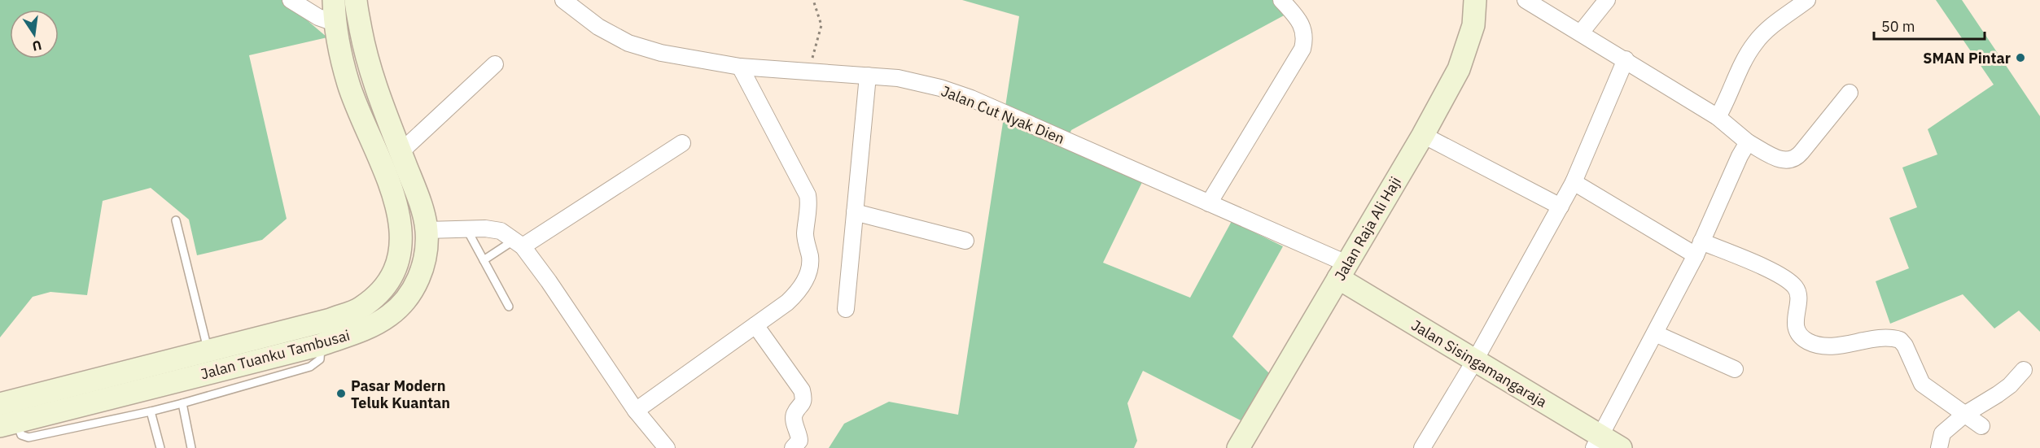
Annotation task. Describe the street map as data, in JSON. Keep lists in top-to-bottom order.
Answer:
{
  "streets": {
    "main road": ["Jalan Raja Ali Haji", "Jalan Tuanku Tambusai", "Jalan Sisingamangaraja"],
    "street": ["Jalan Cut Nyak Dien"]
  },
  "crossings": [
    ["Jalan Cut Nyak Dien", "Jalan Raja Ali Haji"],
    ["Jalan Cut Nyak Dien", "Jalan Sisingamangaraja"],
    ["Jalan Raja Ali Haji", "Jalan Sisingamangaraja"]
  ],
  "places": ["SMAN Pintar", "Pasar Modern Teluk Kuantan"],
  "scale_bar": "50 m",
  "north": "bottom"
}
